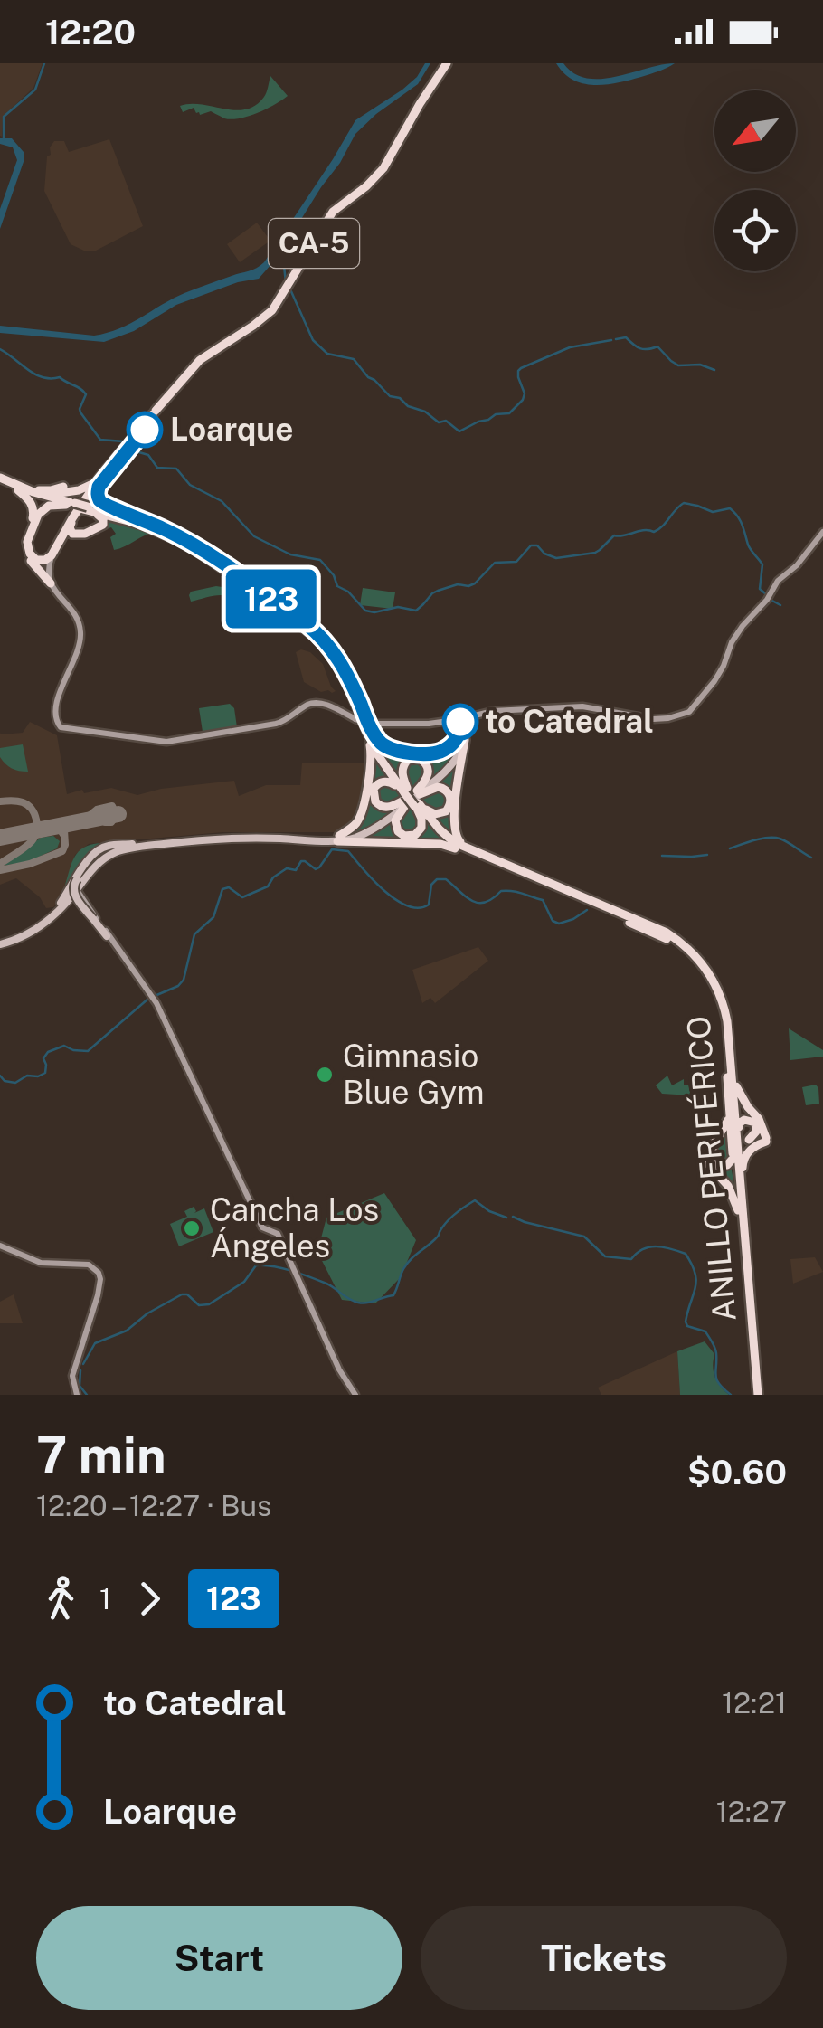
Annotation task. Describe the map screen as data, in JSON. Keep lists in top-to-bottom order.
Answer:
{
  "streets": {
    "highway": ["CA-5", "ANILLO PERIFÉRICO"]
  },
  "places": [
    "Loarque",
    "to Catedral",
    "Gimnasio Blue Gym",
    "Cancha Los Ángeles"
  ],
  "lines": ["bus line 123"],
  "north": "bottom left",
  "page": {
    "status": "12:20",
    "on_map": "123",
    "heading": ["7 min", "12:20 – 12:27 · Bus", "$0.60"],
    "legs": ["1", "123"],
    "list": [
      {
        "name": "to Catedral",
        "value": "12:21"
      },
      {
        "name": "Loarque",
        "value": "12:27"
      }
    ],
    "buttons": ["Start", "Tickets"]
  }
}
